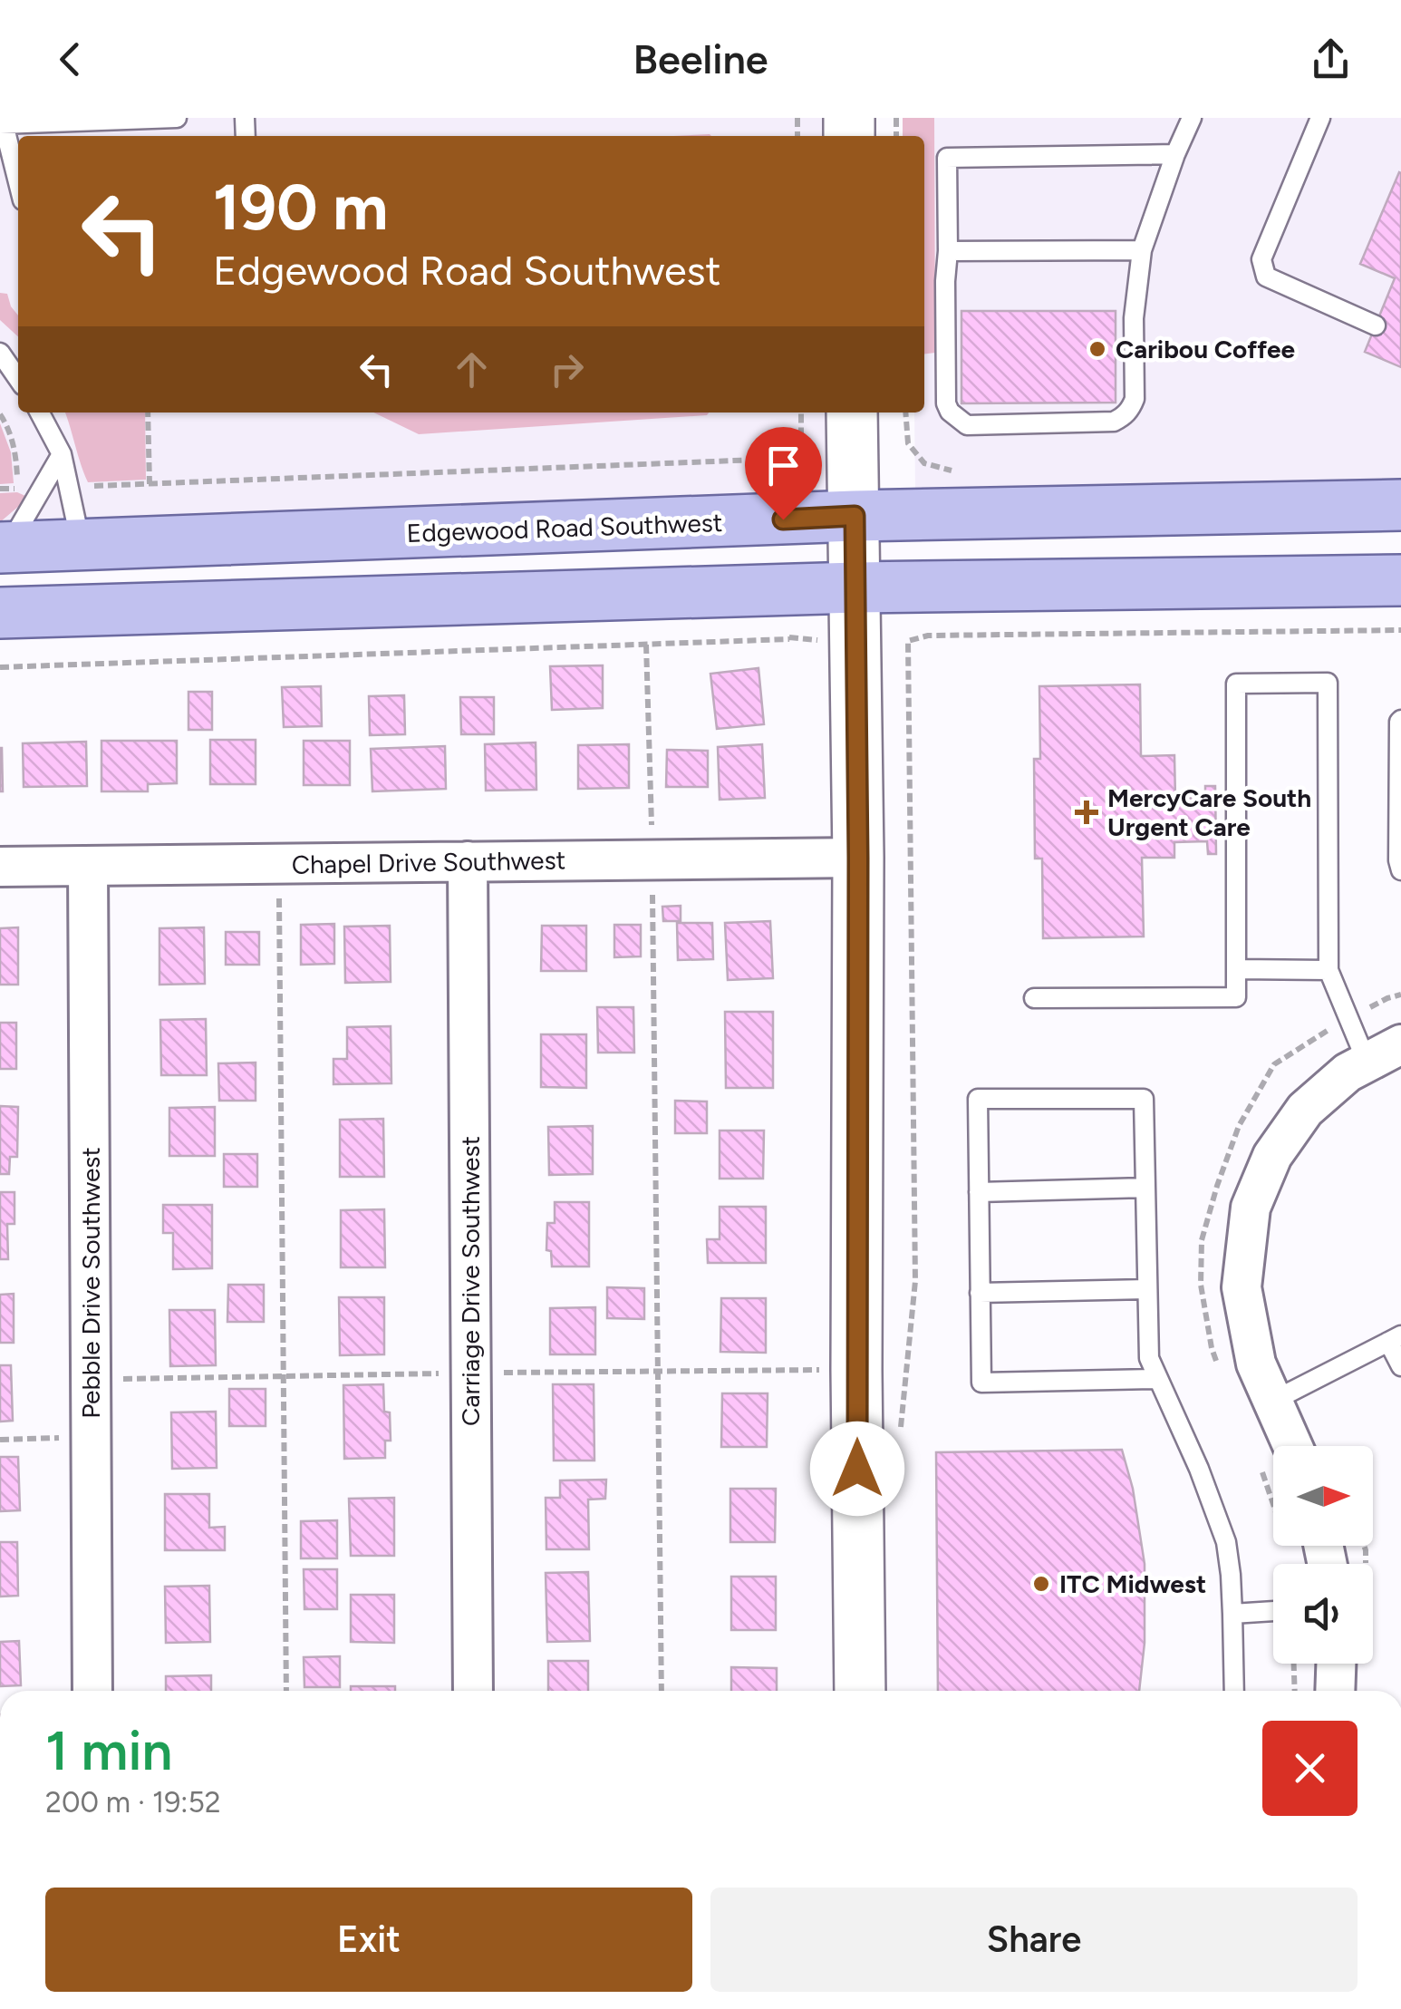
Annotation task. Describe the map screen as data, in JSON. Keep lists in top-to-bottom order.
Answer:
{
  "streets": {
    "main road": ["Edgewood Road Southwest"],
    "street": ["Chapel Drive Southwest", "Carriage Drive Southwest", "Pebble Drive Southwest"]
  },
  "crossings": [
    ["Chapel Drive Southwest", "Carriage Drive Southwest"],
    ["Chapel Drive Southwest", "Pebble Drive Southwest"]
  ],
  "places": {
    "other": ["Caribou Coffee", "ITC Midwest"],
    "health": ["MercyCare South Urgent Care"]
  },
  "north": "right",
  "page": {
    "header": "Beeline",
    "turn": ["190 m", "Edgewood Road Southwest"],
    "heading": ["1 min", "200 m · 19:52"],
    "buttons": ["Exit", "Share"]
  }
}
